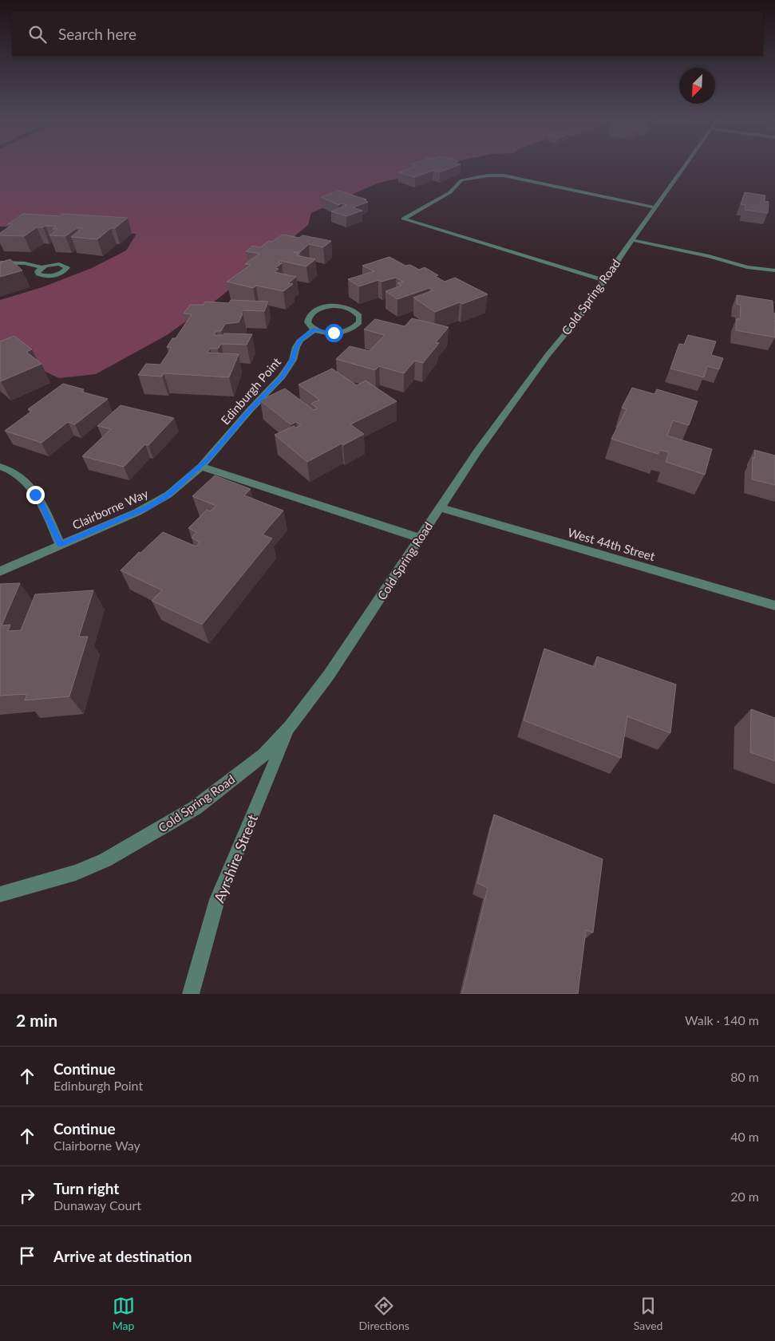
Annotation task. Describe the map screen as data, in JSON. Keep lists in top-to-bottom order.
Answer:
{
  "streets": {
    "street": [
      "Cold Spring Road",
      "Edinburgh Point",
      "Clairborne Way",
      "West 44th Street",
      "Ayrshire Street"
    ]
  },
  "crossings": [
    ["Cold Spring Road", "West 44th Street"],
    ["Cold Spring Road", "Ayrshire Street"],
    ["Edinburgh Point", "Clairborne Way"]
  ],
  "north": "bottom left",
  "page": {
    "search": "Search here",
    "heading": ["2 min", "Walk · 140 m"],
    "list": [
      ["Continue", "Edinburgh Point", "80 m"],
      ["Continue", "Clairborne Way", "40 m"],
      ["Turn right", "Dunaway Court", "20 m"],
      "Arrive at destination"
    ],
    "nav": ["Map", "Directions", "Saved"]
  }
}
